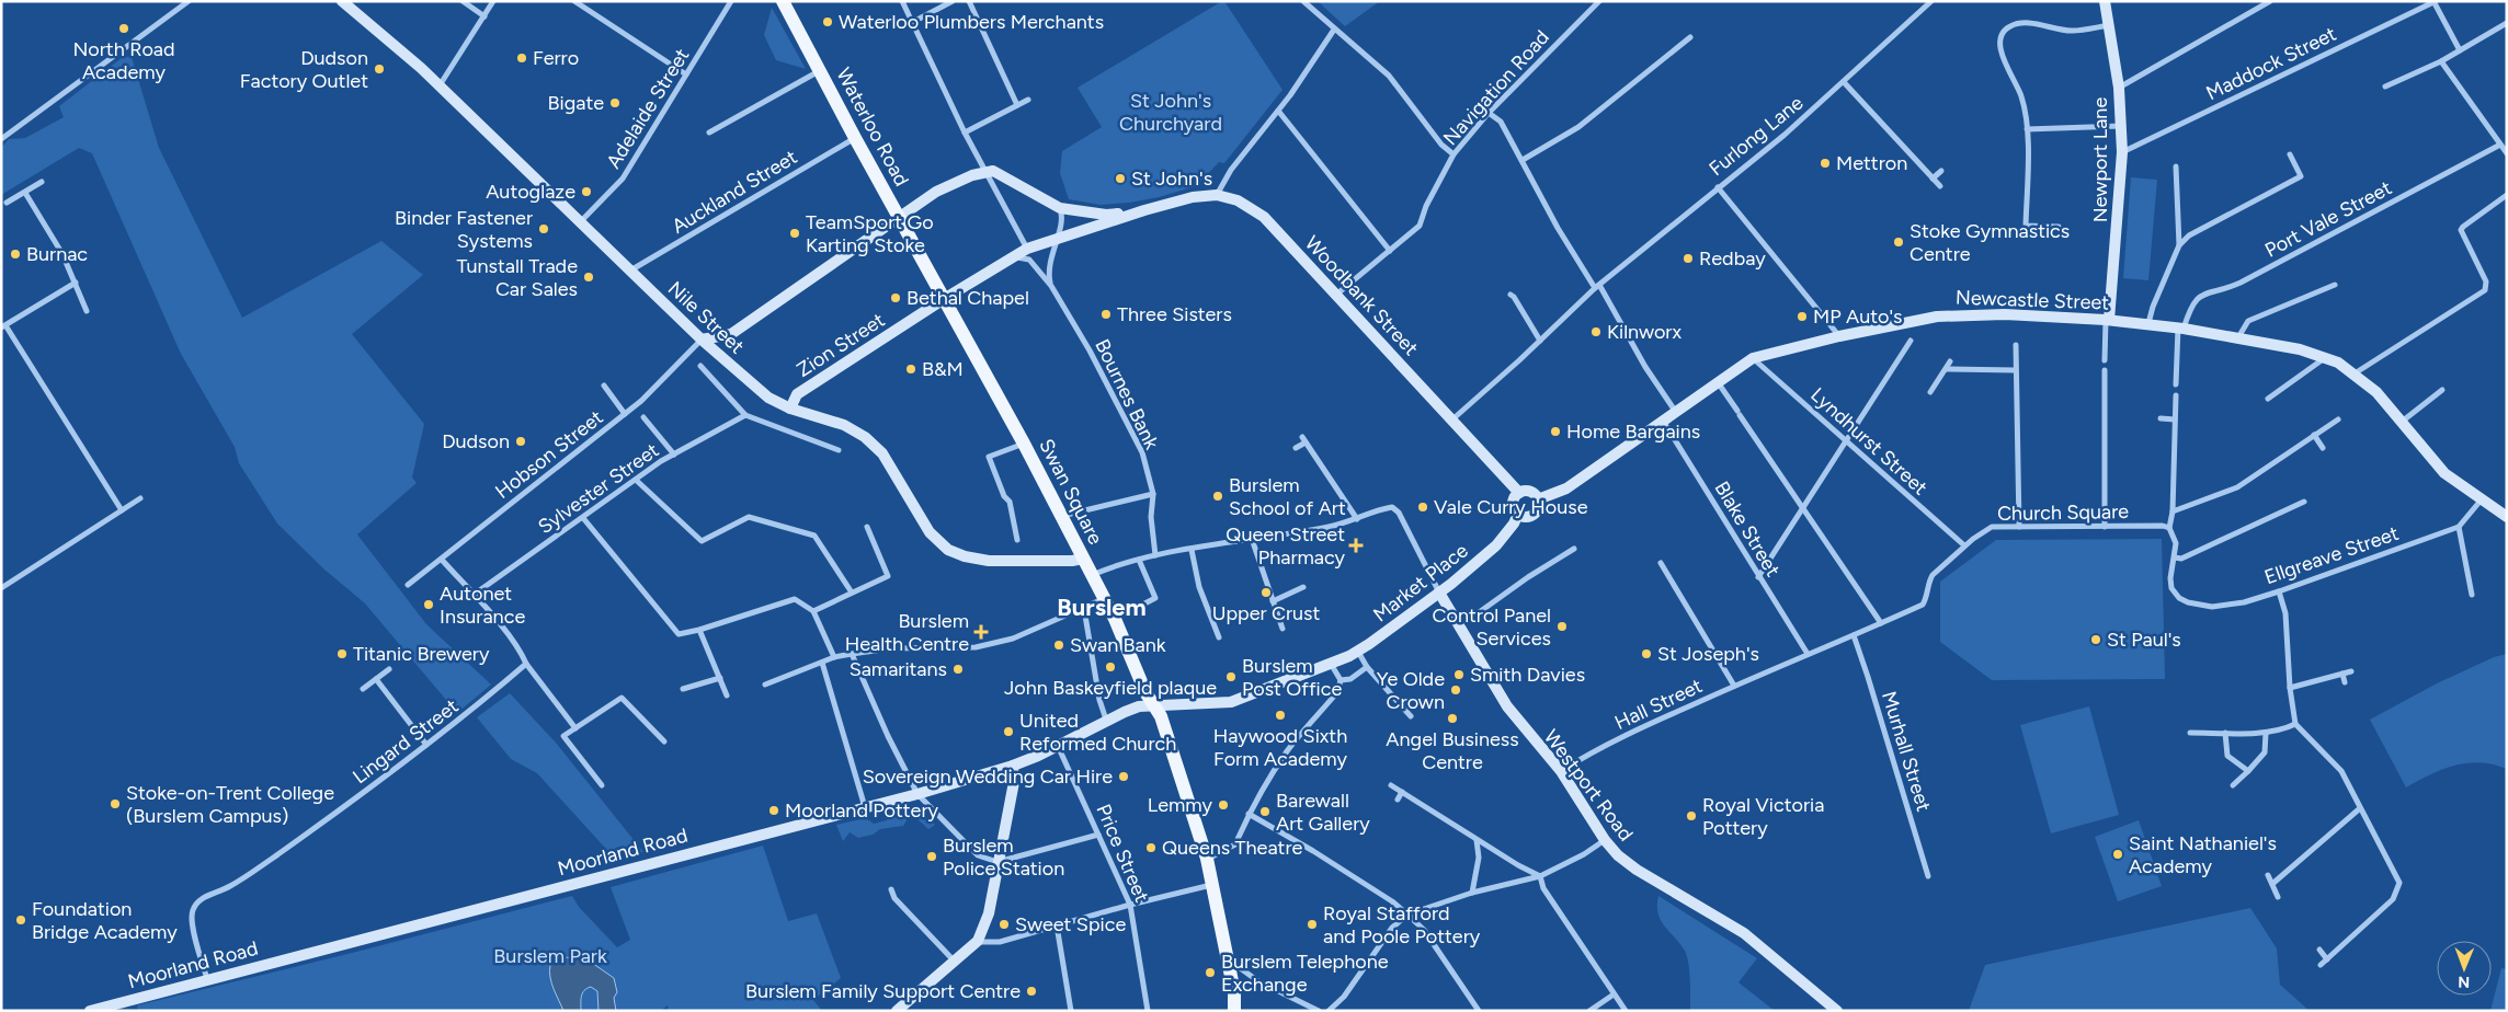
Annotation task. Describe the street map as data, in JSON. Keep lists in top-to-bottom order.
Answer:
{
  "streets": {
    "main road": [
      "Waterloo Road",
      "Newport Lane",
      "Woodbank Street",
      "Newcastle Street",
      "Nile Street",
      "Zion Street",
      "Swan Square",
      "Market Place",
      "Westport Road",
      "Moorland Road"
    ],
    "street": [
      "Maddock Street",
      "Navigation Road",
      "Adelaide Street",
      "Furlong Lane",
      "Auckland Street",
      "Port Vale Street",
      "Bournes Bank",
      "Lyndhurst Street",
      "Hobson Street",
      "Sylvester Street",
      "Church Square",
      "Blake Street",
      "Ellgreave Street",
      "Hall Street",
      "Lingard Street",
      "Murhall Street",
      "Price Street"
    ]
  },
  "crossings": [
    ["Maddock Street", "Newport Lane"],
    ["Navigation Road", "Woodbank Street"],
    ["Adelaide Street", "Nile Street"],
    ["Waterloo Road", "Auckland Street"],
    ["Waterloo Road", "Zion Street"],
    ["Waterloo Road", "Swan Square"],
    ["Furlong Lane", "Woodbank Street"],
    ["Newport Lane", "Newcastle Street"],
    ["Auckland Street", "Nile Street"],
    ["Port Vale Street", "Newcastle Street"],
    ["Woodbank Street", "Newcastle Street"],
    ["Woodbank Street", "Zion Street"],
    ["Woodbank Street", "Market Place"],
    ["Newcastle Street", "Lyndhurst Street"],
    ["Newcastle Street", "Blake Street"],
    ["Newcastle Street", "Ellgreave Street"],
    ["Newcastle Street", "Market Place"],
    ["Nile Street", "Zion Street"],
    ["Nile Street", "Hobson Street"],
    ["Nile Street", "Swan Square"],
    ["Zion Street", "Bournes Bank"],
    ["Zion Street", "Swan Square"],
    ["Lyndhurst Street", "Church Square"],
    ["Swan Square", "Market Place"],
    ["Swan Square", "Moorland Road"],
    ["Church Square", "Hall Street"],
    ["Blake Street", "Hall Street"],
    ["Market Place", "Westport Road"],
    ["Market Place", "Moorland Road"],
    ["Hall Street", "Murhall Street"],
    ["Hall Street", "Westport Road"],
    ["Lingard Street", "Moorland Road"],
    ["Moorland Road", "Price Street"]
  ],
  "districts": ["Burslem"],
  "parks": ["St John's Churchyard", "Burslem Park"],
  "places": {
    "other": [
      "Waterloo Plumbers Merchants",
      "North Road Academy",
      "Ferro",
      "Dudson Factory Outlet",
      "Bigate",
      "Mettron",
      "St John's",
      "Autoglaze",
      "Binder Fastener Systems",
      "TeamSport Go Karting Stoke",
      "Stoke Gymnastics Centre",
      "Burnac",
      "Redbay",
      "Tunstall Trade Car Sales",
      "Bethal Chapel",
      "Three Sisters",
      "MP Auto's",
      "Kilnworx",
      "B&M",
      "Home Bargains",
      "Dudson",
      "Burslem School of Art",
      "Vale Curry House",
      "Upper Crust",
      "Autonet Insurance",
      "Control Panel Services",
      "St Paul's",
      "Swan Bank",
      "Titanic Brewery",
      "St Joseph's",
      "John Baskeyfield plaque",
      "Samaritans",
      "Smith Davies",
      "Burslem Post Office",
      "Ye Olde Crown",
      "Haywood Sixth Form Academy",
      "Angel Business Centre",
      "United Reformed Church",
      "Sovereign Wedding Car Hire",
      "Stoke-on-Trent College (Burslem Campus)",
      "Lemmy",
      "Moorland Pottery",
      "Barewall Art Gallery",
      "Royal Victoria Pottery",
      "Queens Theatre",
      "Saint Nathaniel's Academy",
      "Burslem Police Station",
      "Foundation Bridge Academy",
      "Sweet Spice",
      "Royal Stafford and Poole Pottery",
      "Burslem Telephone Exchange",
      "Burslem Family Support Centre"
    ],
    "health": ["Queen Street Pharmacy", "Burslem Health Centre"]
  },
  "north": "bottom"
}
